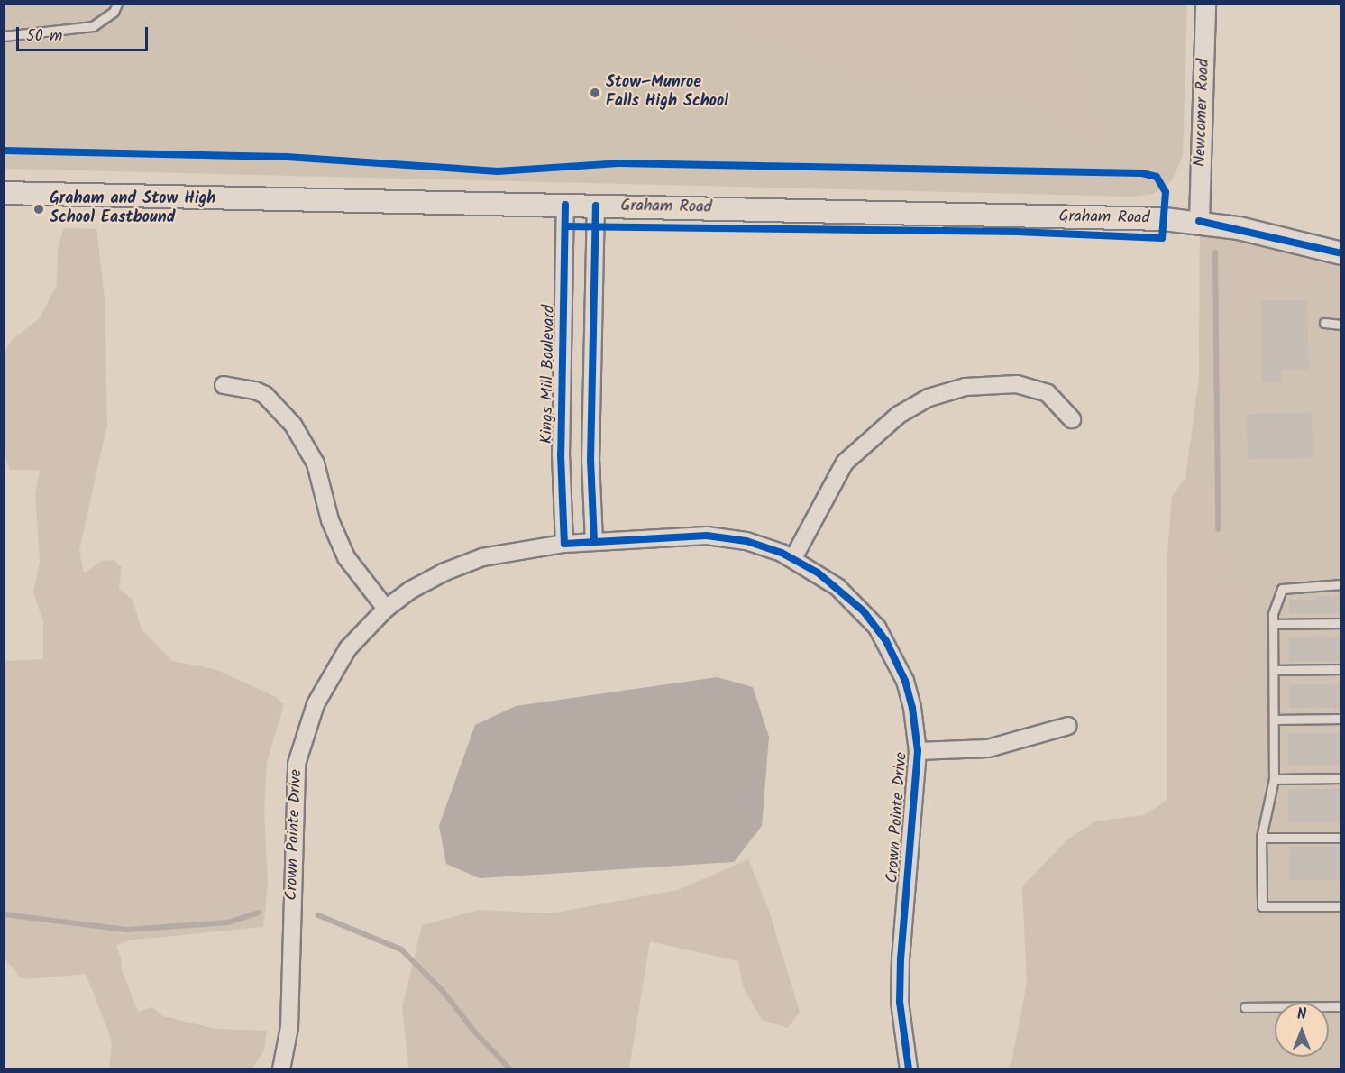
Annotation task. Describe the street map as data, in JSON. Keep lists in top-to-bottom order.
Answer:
{
  "streets": {
    "main road": ["Graham Road"],
    "street": ["Newcomer Road", "Kings Mill Boulevard", "Crown Pointe Drive"]
  },
  "crossings": [
    ["Newcomer Road", "Graham Road"],
    ["Graham Road", "Kings Mill Boulevard"],
    ["Kings Mill Boulevard", "Crown Pointe Drive"]
  ],
  "places": ["Stow–Munroe Falls High School", "Graham and Stow High School Eastbound"],
  "scale_bar": "50 m",
  "north": "top"
}
